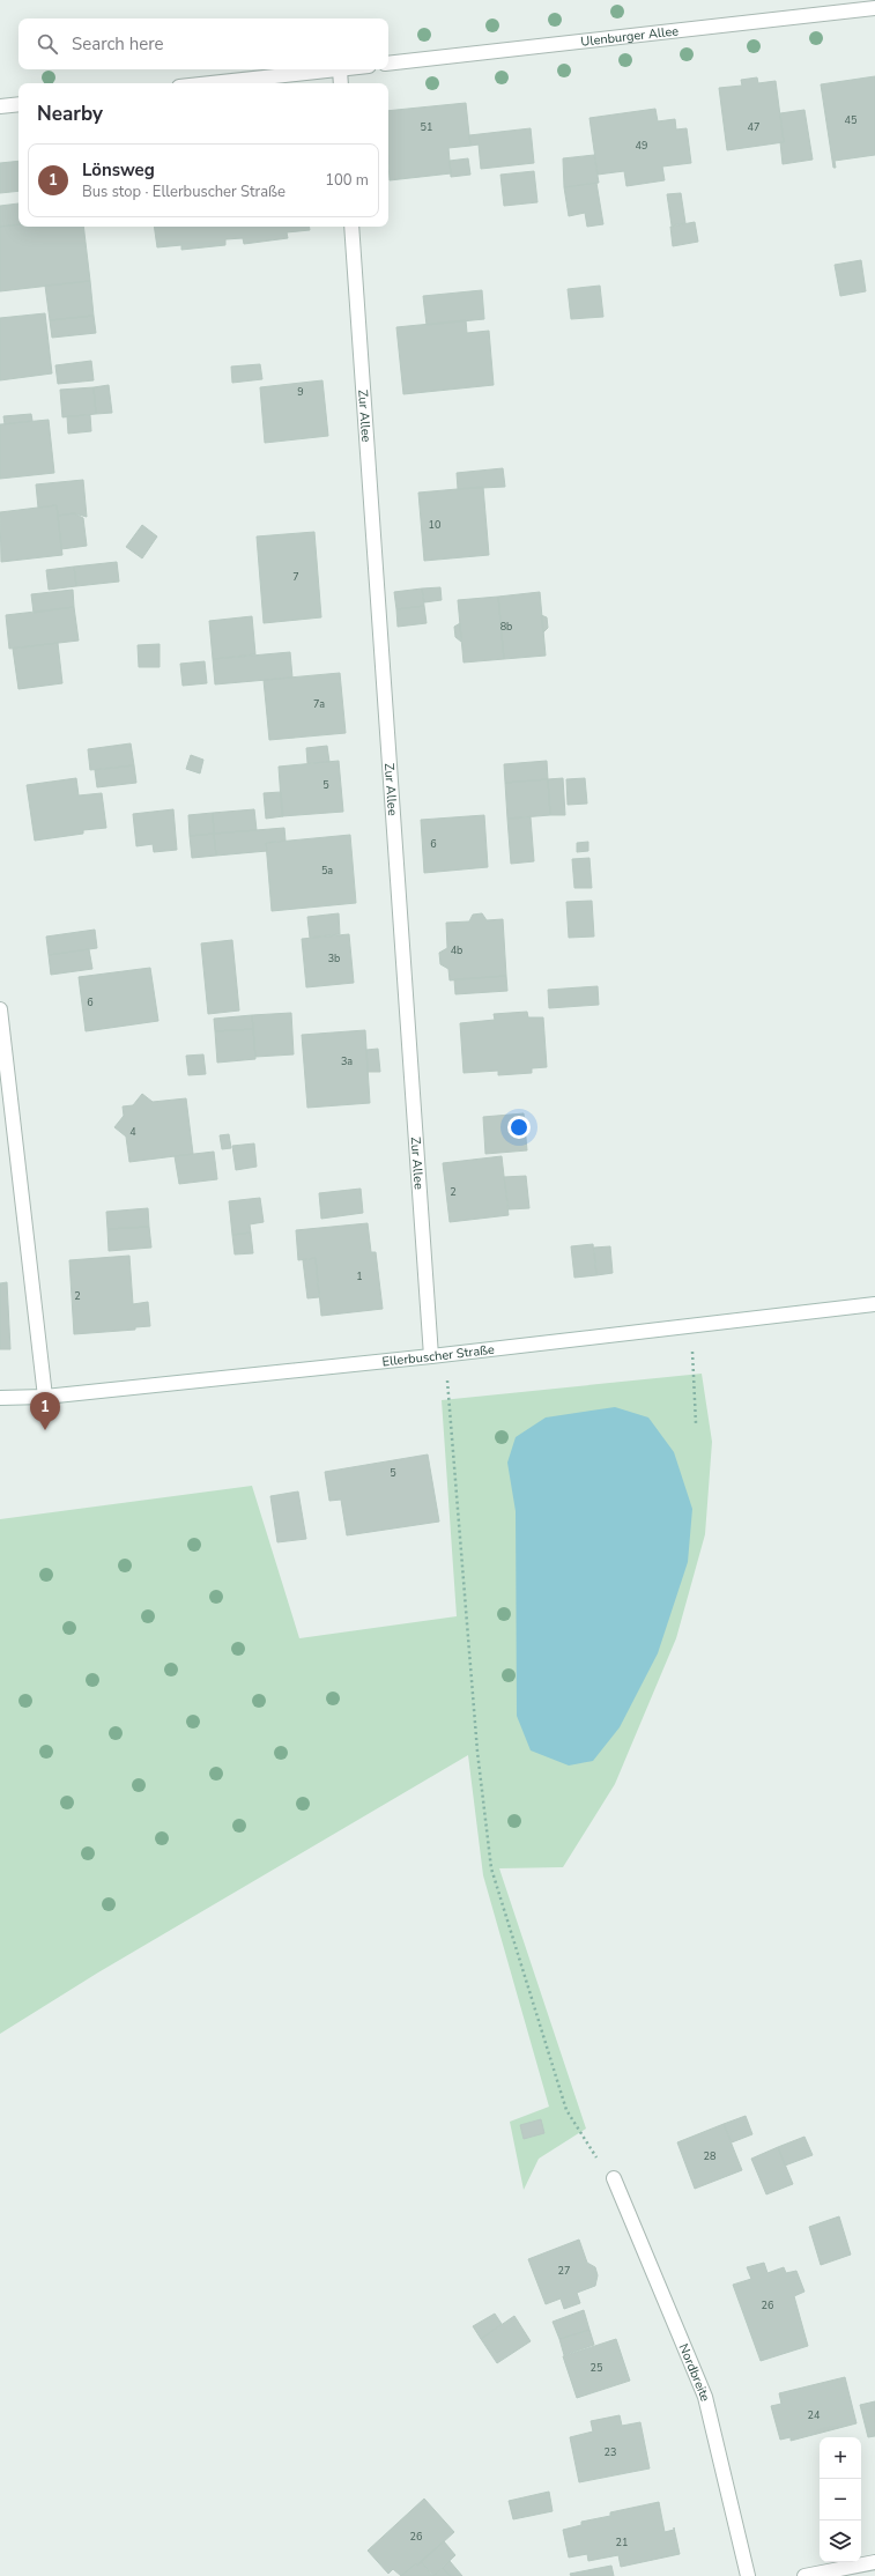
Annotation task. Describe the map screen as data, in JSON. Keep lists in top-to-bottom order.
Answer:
{
  "streets": {
    "street": [
      "Ulenburger Allee",
      "Zur Allee",
      "Ellerbuscher Straße",
      "Nordbreite"
    ]
  },
  "crossings": [
    ["Zur Allee", "Ellerbuscher Straße"]
  ],
  "house_numbers": [
    "45",
    "51",
    "47",
    "49",
    "9",
    "10",
    "7",
    "8b",
    "7a",
    "5",
    "6",
    "5a",
    "4b",
    "3b",
    "6",
    "3a",
    "4",
    "2",
    "1",
    "2",
    "5",
    "28",
    "27",
    "26",
    "25",
    "24",
    "23",
    "26",
    "21"
  ],
  "page": {
    "search": "Search here",
    "heading": "Nearby",
    "list": [
      {
        "mark": "1",
        "name": "Lönsweg",
        "note": "Bus stop · Ellerbuscher Straße",
        "value": "100 m"
      }
    ],
    "pins": "1",
    "map_buttons": ["+", "−"]
  }
}
